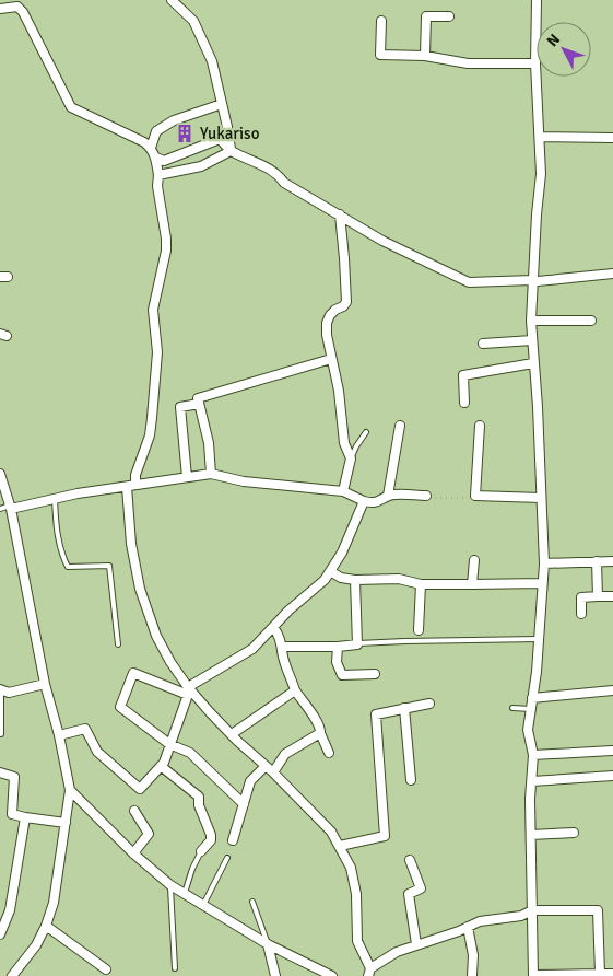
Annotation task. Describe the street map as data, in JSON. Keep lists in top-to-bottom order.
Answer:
{
  "places": {
    "building": ["Yukariso"]
  },
  "north": "top left"
}
